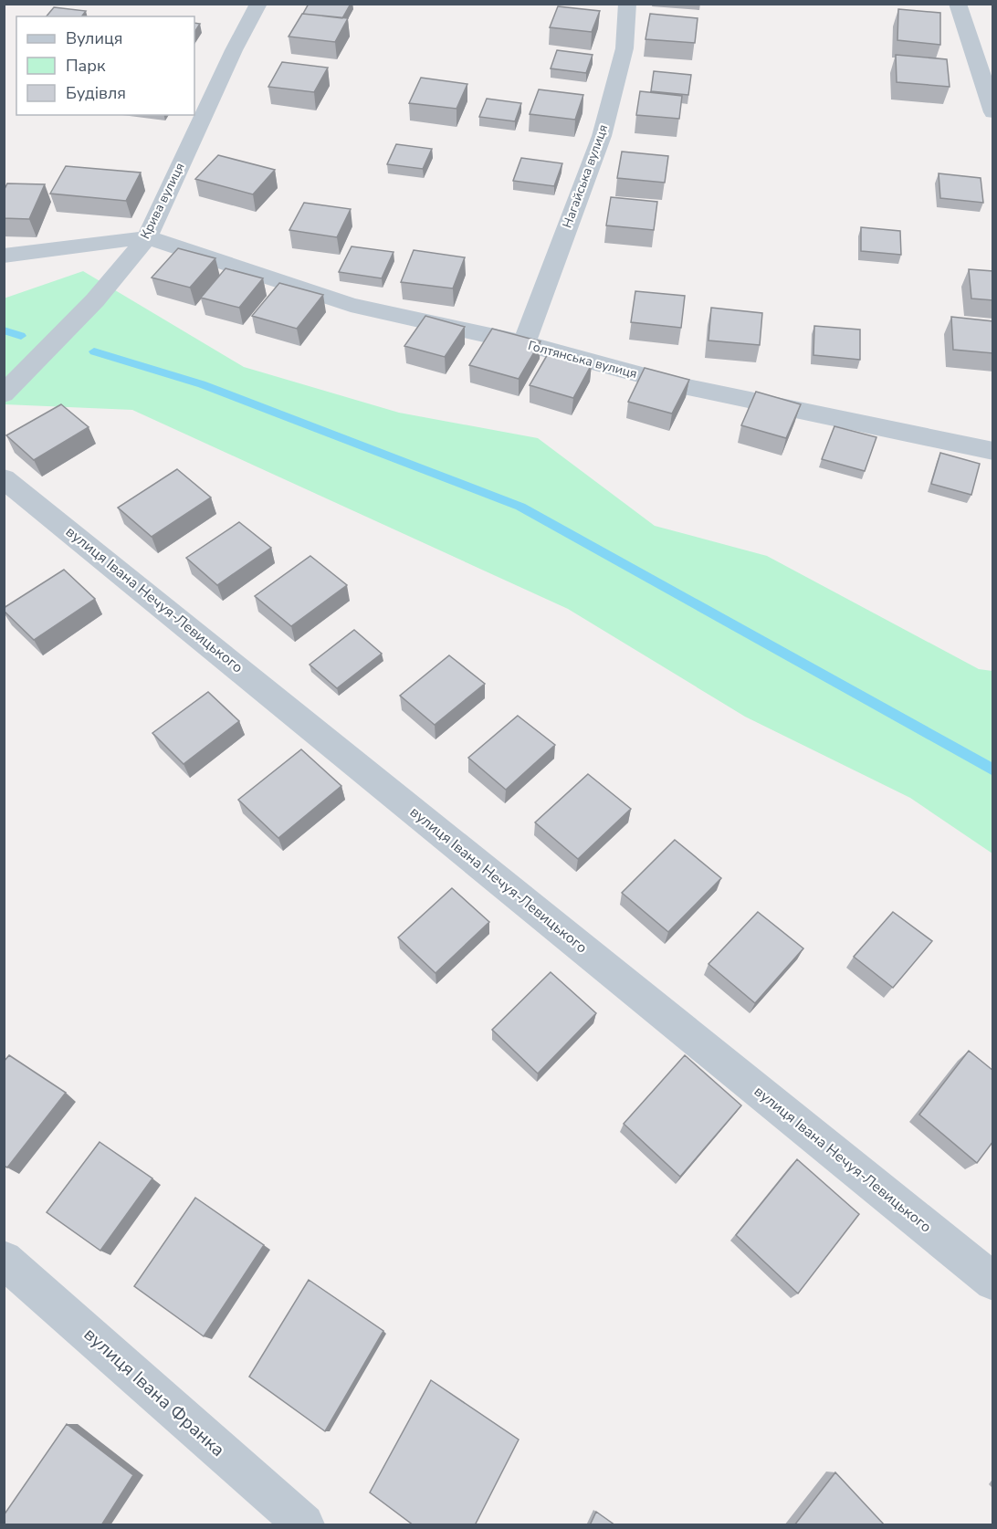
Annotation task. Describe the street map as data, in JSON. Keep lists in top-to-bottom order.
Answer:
{
  "streets": {
    "street": [
      "Нагайська вулиця",
      "Крива вулиця",
      "Голтянська вулиця",
      "вулиця Івана Нечуя-Левицького",
      "вулиця Івана Франка"
    ]
  },
  "crossings": [
    ["Нагайська вулиця", "Голтянська вулиця"],
    ["Крива вулиця", "Голтянська вулиця"]
  ],
  "legend": ["Вулиця", "Парк", "Будівля"]
}
